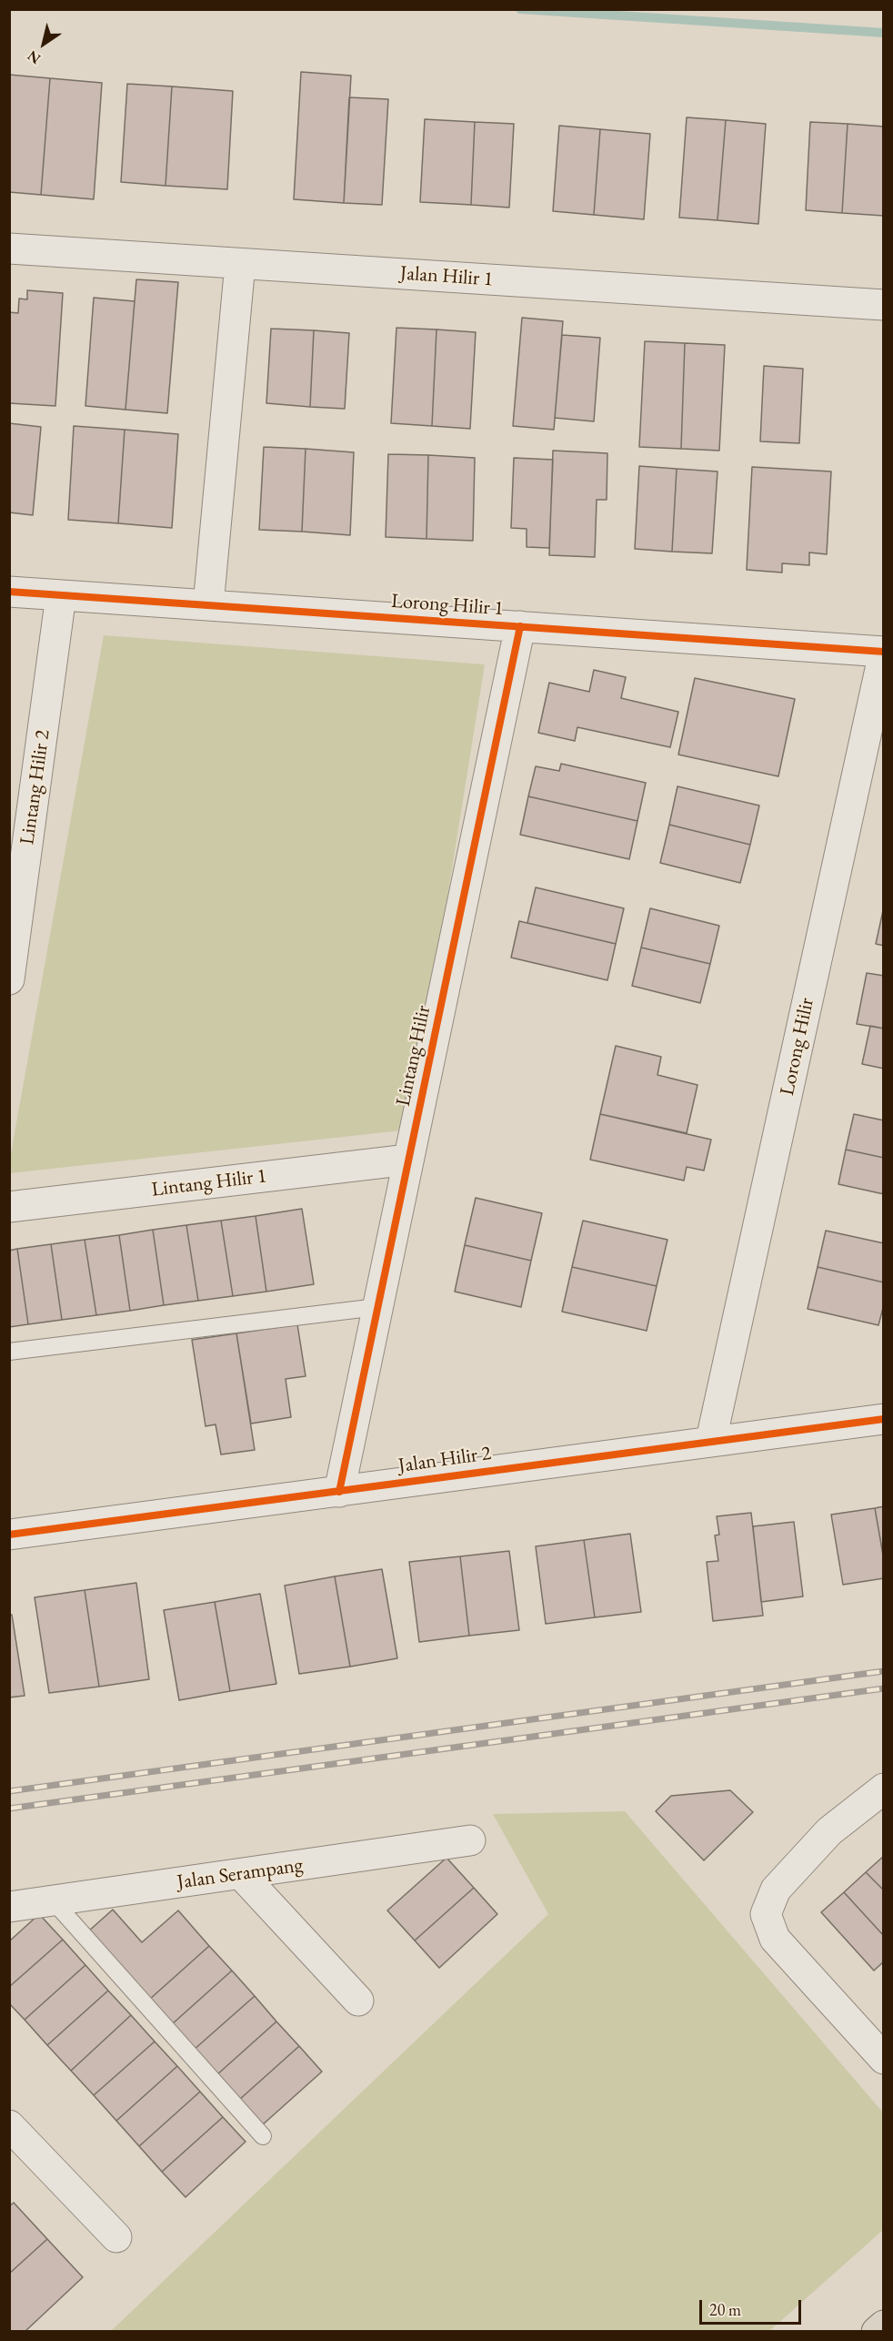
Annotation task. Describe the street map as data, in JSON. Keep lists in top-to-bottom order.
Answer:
{
  "streets": {
    "street": [
      "Jalan Hilir 1",
      "Lorong Hilir 1",
      "Lintang Hilir 2",
      "Lorong Hilir",
      "Lintang Hilir",
      "Lintang Hilir 1",
      "Jalan Hilir 2",
      "Jalan Serampang"
    ]
  },
  "crossings": [
    ["Lorong Hilir 1", "Lintang Hilir 2"],
    ["Lorong Hilir 1", "Lorong Hilir"],
    ["Lorong Hilir 1", "Lintang Hilir"],
    ["Lorong Hilir", "Jalan Hilir 2"],
    ["Lintang Hilir", "Lintang Hilir 1"],
    ["Lintang Hilir", "Jalan Hilir 2"]
  ],
  "scale_bar": "20 m",
  "north": "bottom left"
}
